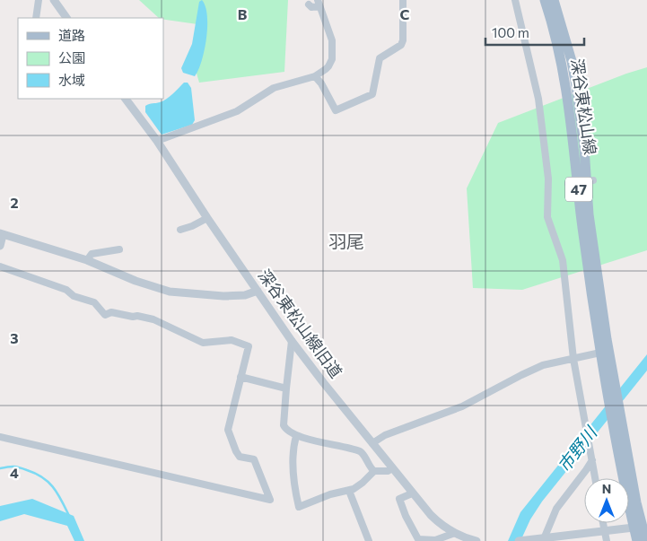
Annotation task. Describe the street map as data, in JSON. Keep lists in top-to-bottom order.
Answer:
{
  "streets": {
    "main road": ["深谷東松山線", "47"],
    "street": ["深谷東松山線旧道"]
  },
  "crossings": [
    ["深谷東松山線", "47"]
  ],
  "districts": ["羽尾"],
  "water": ["市野川"],
  "legend": ["道路", "公園", "水域"],
  "scale_bar": "100 m",
  "north": "top",
  "grid": {
    "columns": ["B", "C"],
    "rows": ["2", "3", "4"]
  }
}
